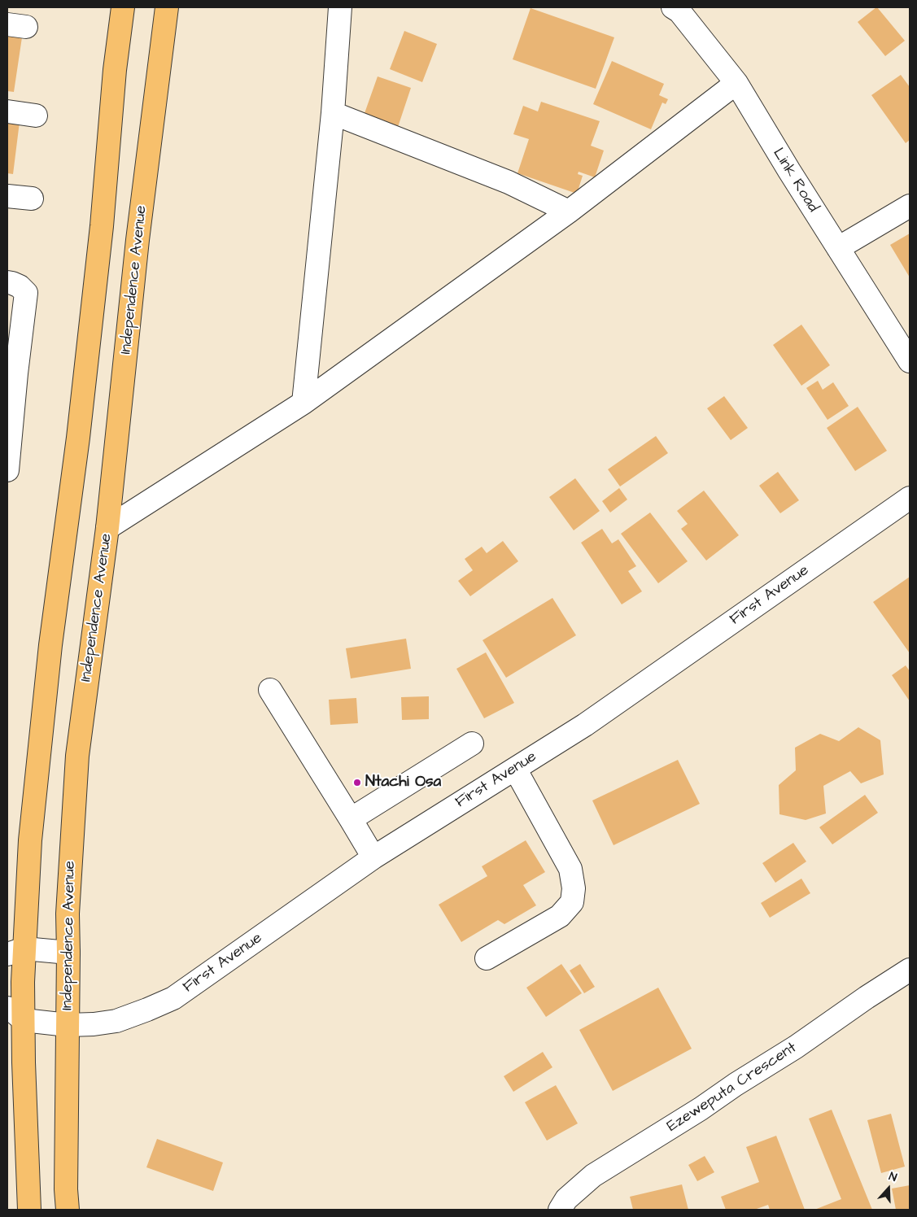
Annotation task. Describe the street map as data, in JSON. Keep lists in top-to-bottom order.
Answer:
{
  "streets": {
    "main road": ["Independence Avenue"],
    "street": ["Link Road", "First Avenue", "Ezeweputa Crescent"]
  },
  "crossings": [
    ["Independence Avenue", "First Avenue"]
  ],
  "places": ["Ntachi Osa"],
  "north": "top"
}
